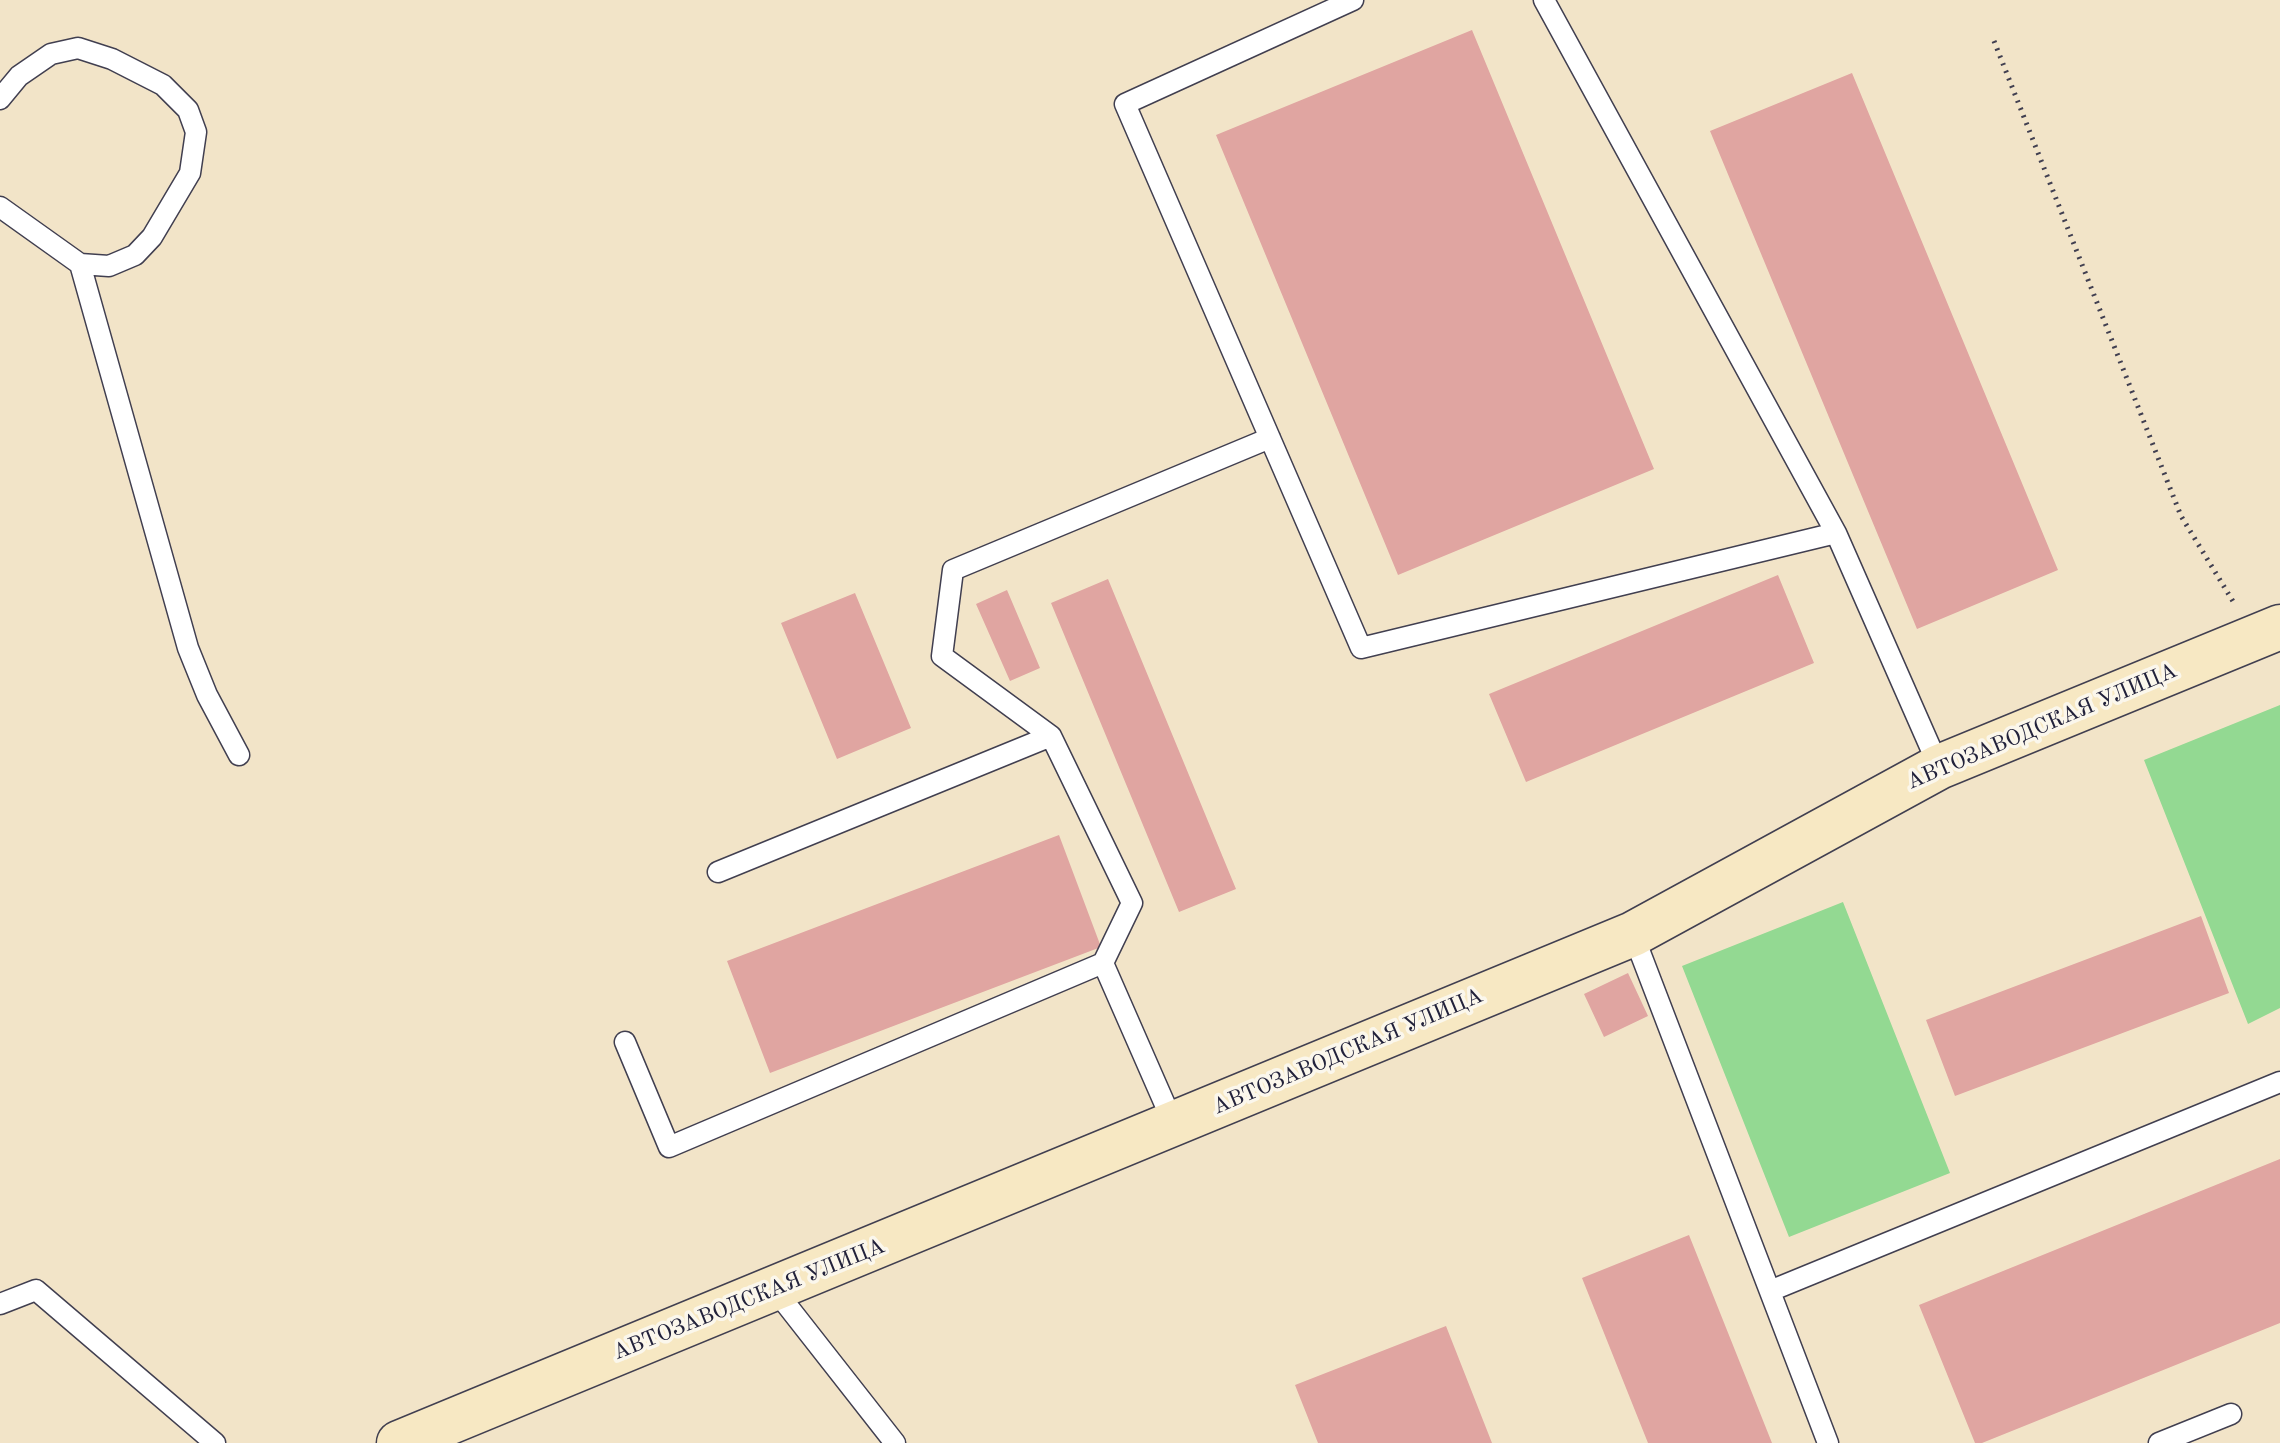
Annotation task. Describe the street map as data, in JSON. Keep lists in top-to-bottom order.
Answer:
{
  "streets": {
    "main road": ["АВТОЗАВОДСКАЯ УЛИЦА"]
  }
}
